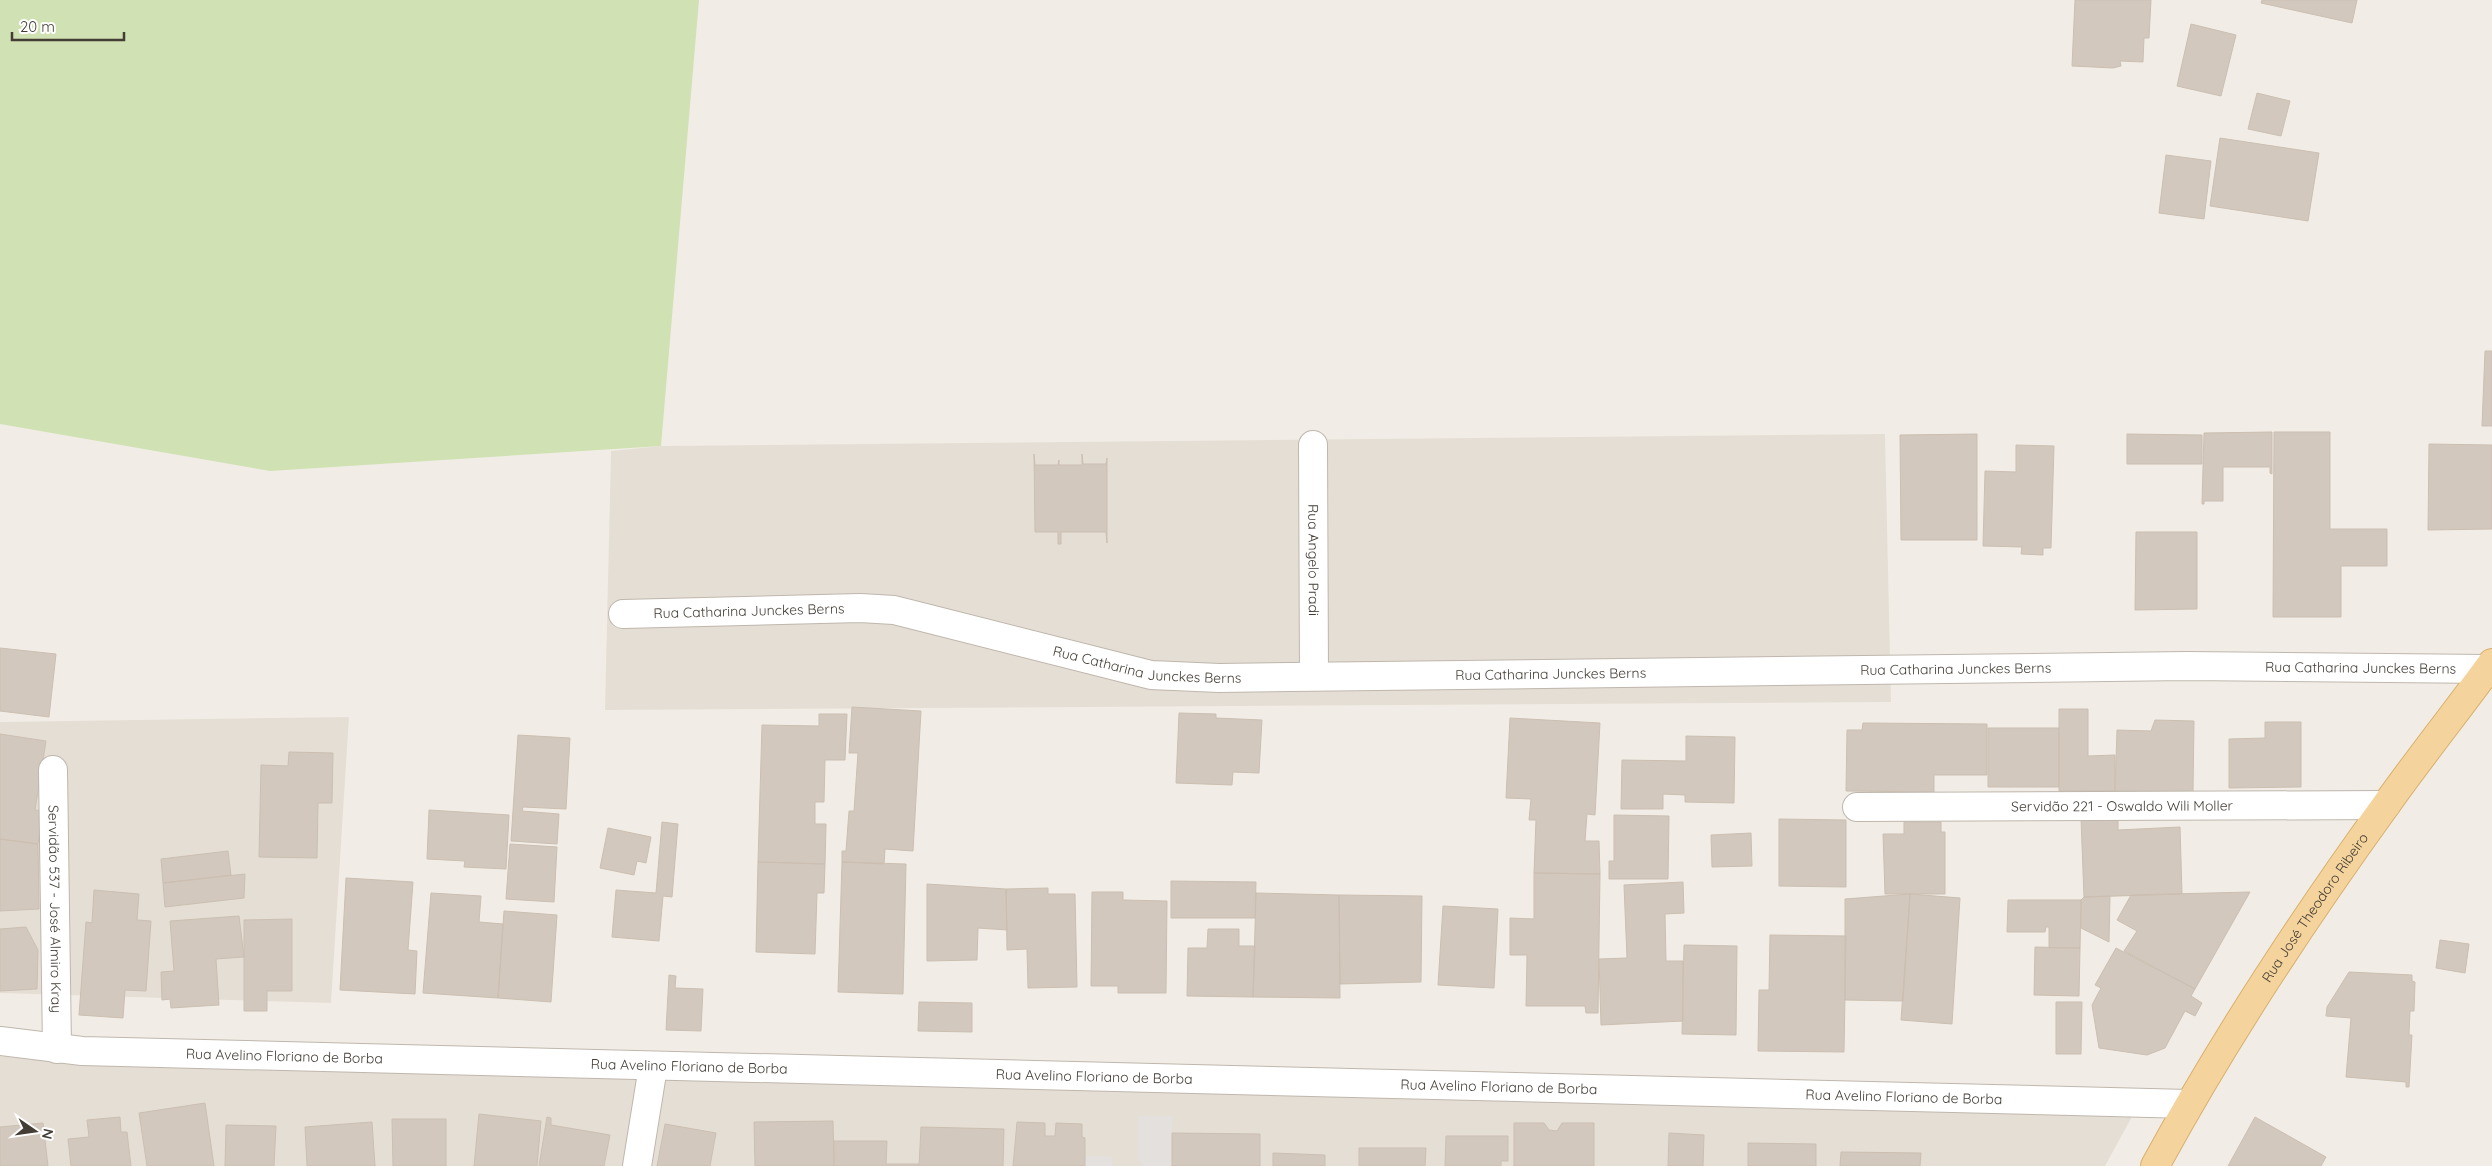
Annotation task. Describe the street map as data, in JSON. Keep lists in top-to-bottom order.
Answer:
{
  "streets": {
    "main road": ["Rua José Theodoro Ribeiro"],
    "street": [
      "Rua Angelo Pradi",
      "Rua Catharina Junckes Berns",
      "Servidão 221 - Oswaldo Wili Moller",
      "Servidão 537 - José Almiro Kray",
      "Rua Avelino Floriano de Borba"
    ]
  },
  "crossings": [
    ["Rua Angelo Pradi", "Rua Catharina Junckes Berns"],
    ["Rua Catharina Junckes Berns", "Rua José Theodoro Ribeiro"],
    ["Servidão 221 - Oswaldo Wili Moller", "Rua José Theodoro Ribeiro"],
    ["Servidão 537 - José Almiro Kray", "Rua Avelino Floriano de Borba"],
    ["Rua José Theodoro Ribeiro", "Rua Avelino Floriano de Borba"]
  ],
  "scale_bar": "20 m",
  "north": "right"
}
